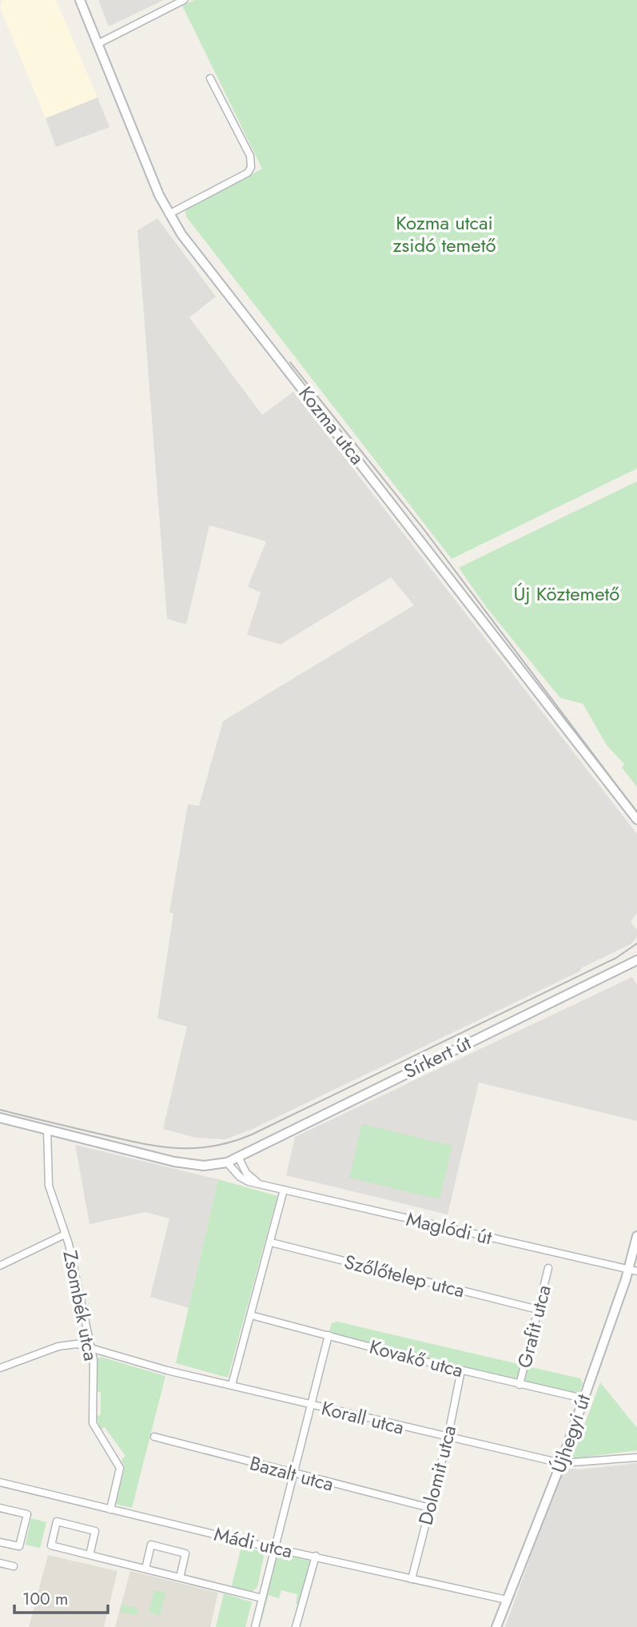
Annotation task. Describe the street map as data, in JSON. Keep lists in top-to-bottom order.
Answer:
{
  "streets": {
    "street": [
      "Kozma utca",
      "Sírkert út",
      "Maglódi út",
      "Szőlőtelep utca",
      "Zsombék utca",
      "Grafit utca",
      "Kovakő utca",
      "Korall utca",
      "Újhegyi út",
      "Bazalt utca",
      "Dolomit utca",
      "Mádi utca"
    ]
  },
  "crossings": [
    ["Maglódi út", "Újhegyi út"],
    ["Szőlőtelep utca", "Grafit utca"],
    ["Zsombék utca", "Korall utca"],
    ["Zsombék utca", "Mádi utca"],
    ["Grafit utca", "Kovakő utca"],
    ["Kovakő utca", "Újhegyi út"],
    ["Kovakő utca", "Dolomit utca"],
    ["Korall utca", "Újhegyi út"],
    ["Korall utca", "Dolomit utca"],
    ["Újhegyi út", "Mádi utca"],
    ["Bazalt utca", "Dolomit utca"],
    ["Dolomit utca", "Mádi utca"]
  ],
  "parks": ["Kozma utcai zsidó temető", "Új Köztemető"],
  "scale_bar": "100 m"
}
